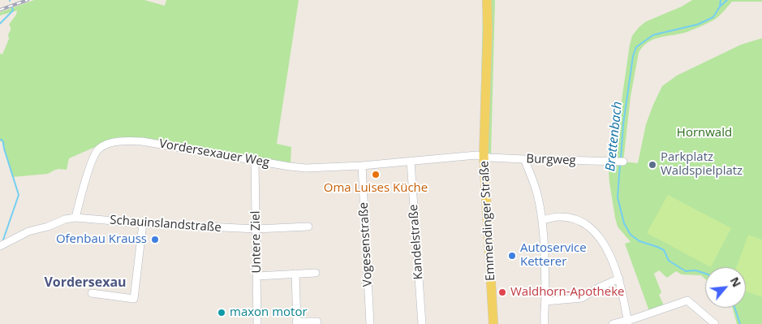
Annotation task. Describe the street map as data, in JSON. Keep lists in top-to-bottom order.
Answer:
{
  "streets": {
    "main road": ["Emmendinger Straße"],
    "street": [
      "Vordersexauer Weg",
      "Burgweg",
      "Schauinslandstraße",
      "Untere Ziel",
      "Kandelstraße",
      "Vogesenstraße"
    ]
  },
  "crossings": [
    ["Vordersexauer Weg", "Burgweg"],
    ["Vordersexauer Weg", "Emmendinger Straße"],
    ["Vordersexauer Weg", "Schauinslandstraße"],
    ["Vordersexauer Weg", "Untere Ziel"],
    ["Vordersexauer Weg", "Kandelstraße"],
    ["Vordersexauer Weg", "Vogesenstraße"],
    ["Burgweg", "Emmendinger Straße"],
    ["Schauinslandstraße", "Untere Ziel"]
  ],
  "districts": ["Vordersexau"],
  "water": ["Brettenbach"],
  "parks": ["Hornwald"],
  "places": [
    "Parkplatz Waldspielplatz",
    "Oma Luises Küche",
    "Ofenbau Krauss",
    "Autoservice Ketterer",
    "Waldhorn-Apotheke",
    "maxon motor"
  ],
  "north": "top right"
}
